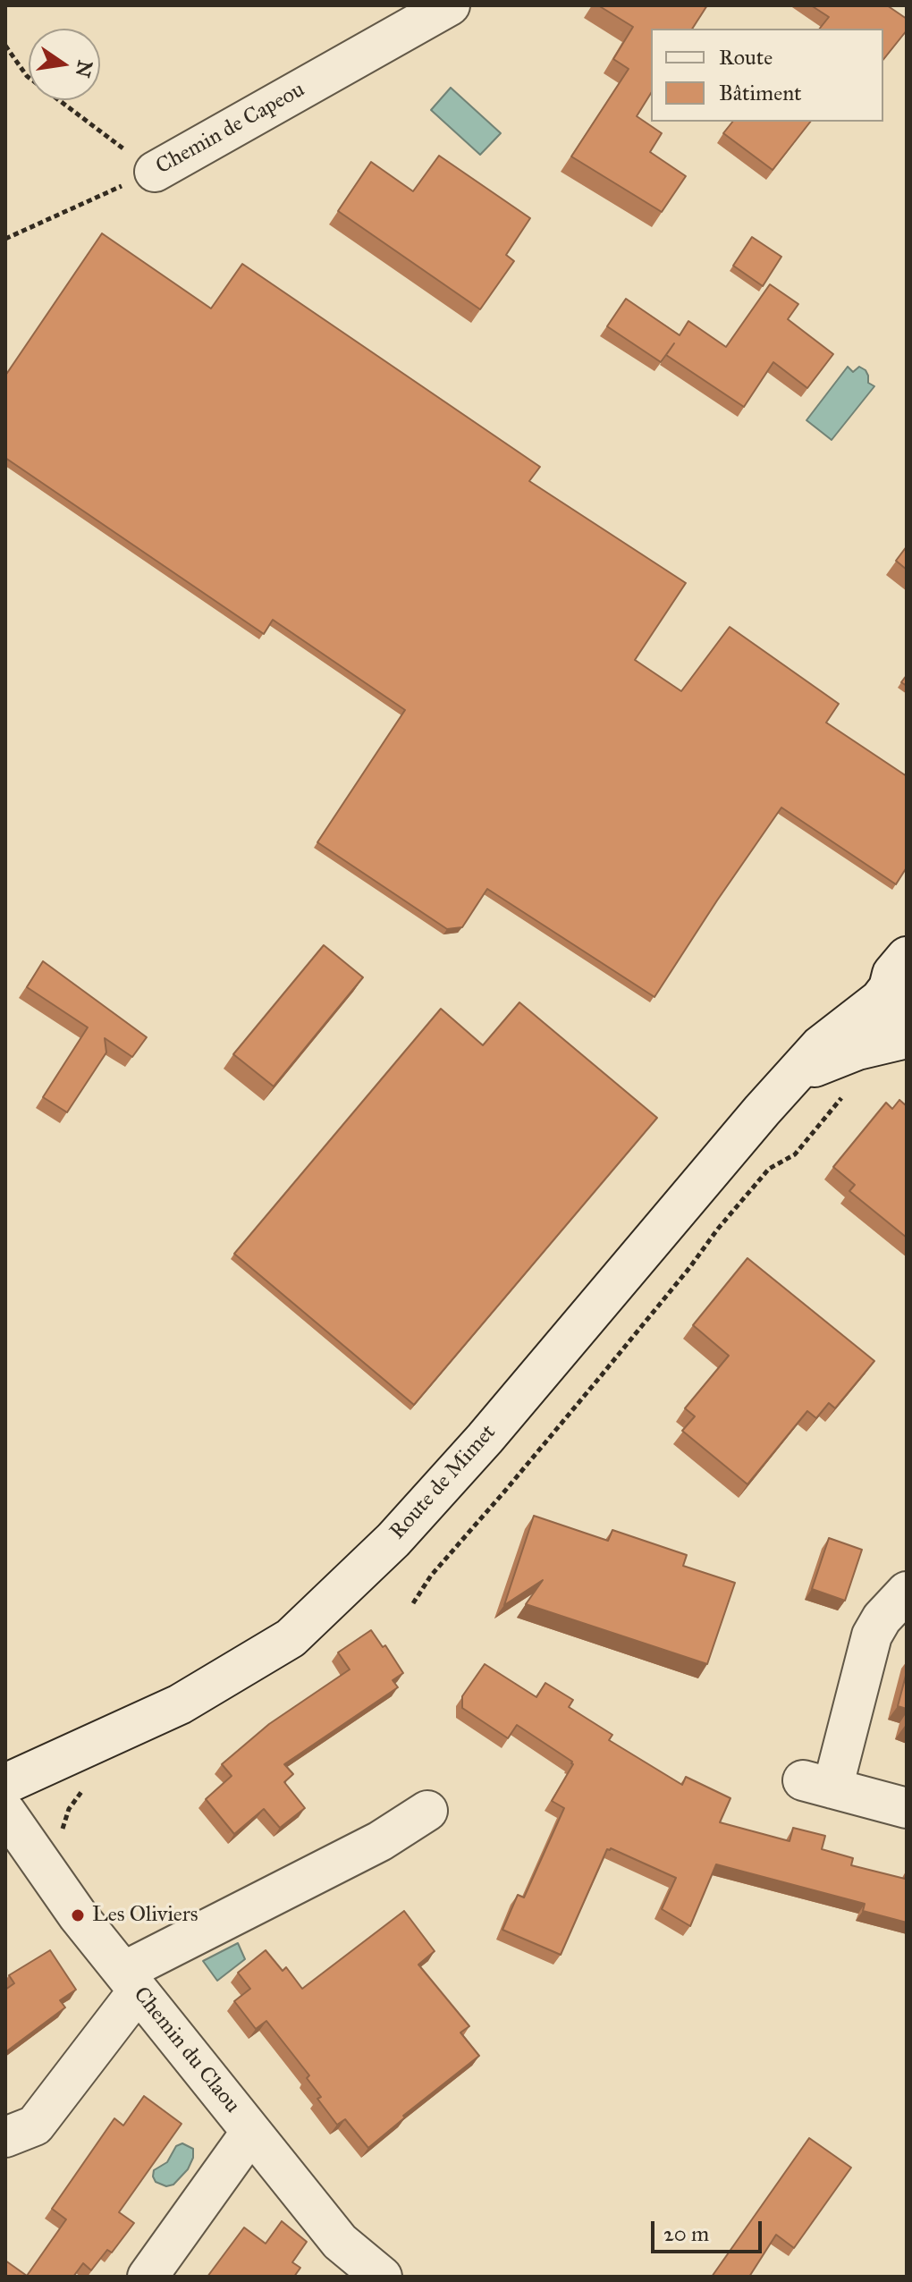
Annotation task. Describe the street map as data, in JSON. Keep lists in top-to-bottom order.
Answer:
{
  "streets": {
    "street": ["Chemin de Capeou", "Route de Mimet", "Chemin du Claou"]
  },
  "places": ["Les Oliviers"],
  "legend": ["Route", "Bâtiment"],
  "scale_bar": "20 m",
  "north": "right"
}
